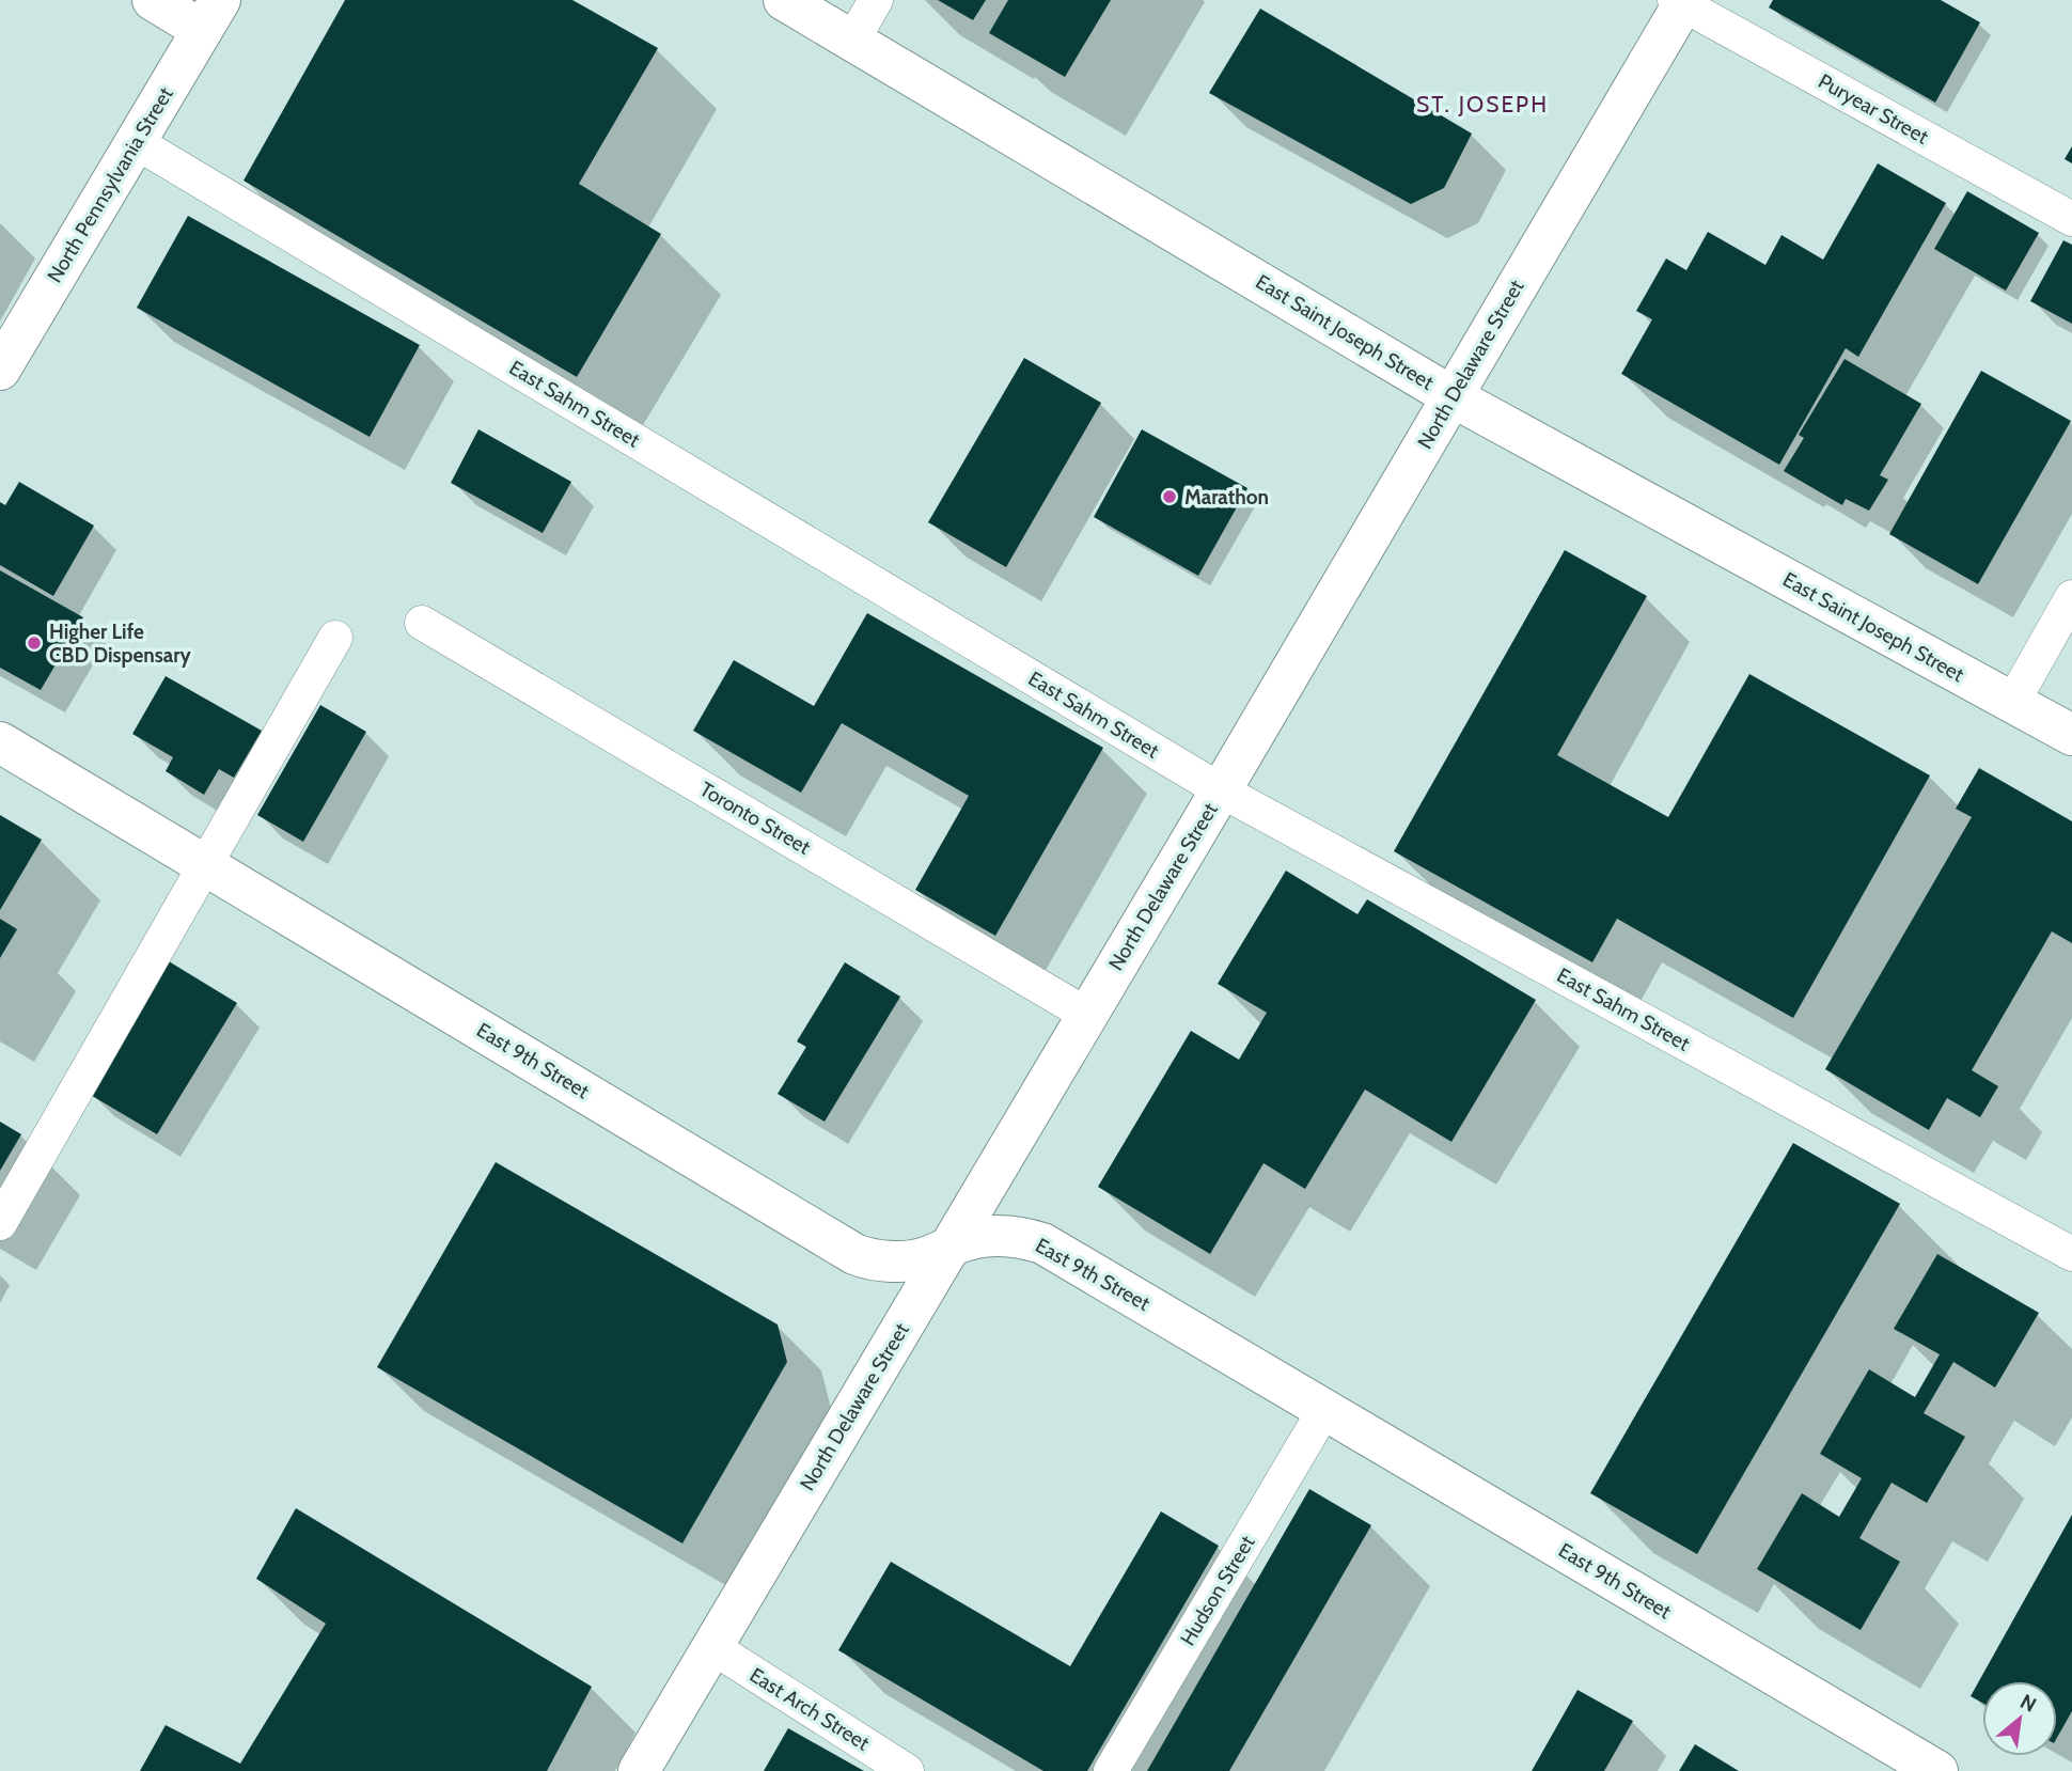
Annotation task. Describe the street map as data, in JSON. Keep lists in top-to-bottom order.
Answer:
{
  "streets": {
    "street": [
      "North Pennsylvania Street",
      "East Saint Joseph Street",
      "North Delaware Street",
      "East 9th Street"
    ],
    "lane": [
      "Puryear Street",
      "East Sahm Street",
      "Toronto Street",
      "Hudson Street",
      "East Arch Street"
    ]
  },
  "crossings": [
    ["Puryear Street", "North Delaware Street"],
    ["North Pennsylvania Street", "East Sahm Street"],
    ["East Saint Joseph Street", "North Delaware Street"],
    ["North Delaware Street", "East Sahm Street"],
    ["North Delaware Street", "Toronto Street"],
    ["North Delaware Street", "East 9th Street"],
    ["North Delaware Street", "East Arch Street"],
    ["East 9th Street", "Hudson Street"]
  ],
  "districts": ["ST. JOSEPH"],
  "places": ["Marathon", "Higher Life CBD Dispensary"],
  "north": "top right"
}
